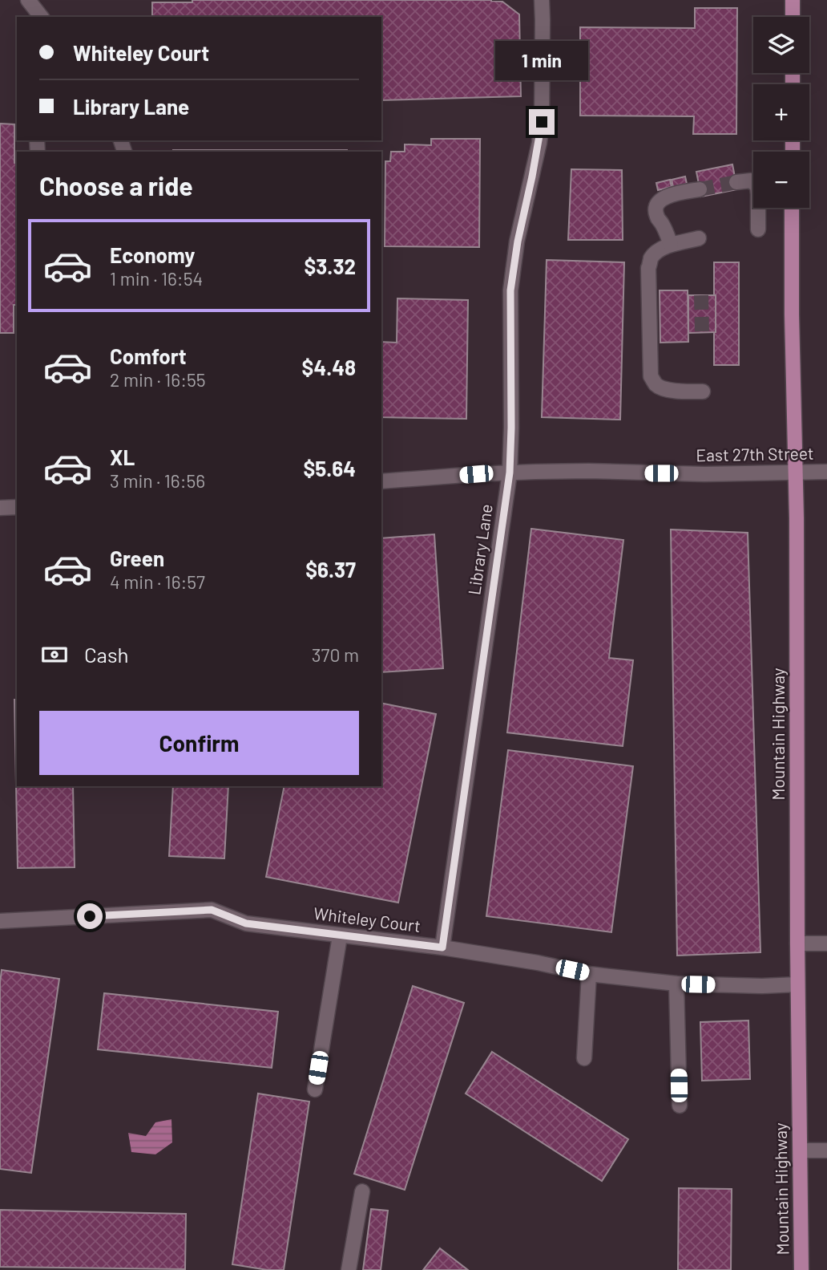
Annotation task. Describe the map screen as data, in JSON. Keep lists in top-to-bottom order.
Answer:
{
  "streets": {
    "main road": ["Mountain Highway"],
    "street": ["East 27th Street", "Library Lane", "Whiteley Court"]
  },
  "crossings": [
    ["East 27th Street", "Library Lane"],
    ["East 27th Street", "Mountain Highway"],
    ["Library Lane", "Whiteley Court"],
    ["Mountain Highway", "Whiteley Court"]
  ],
  "page": {
    "map_buttons": ["+", "−"],
    "banner": ["Whiteley Court", "Library Lane"],
    "bubble": "1 min",
    "heading": "Choose a ride",
    "list": [
      {
        "name": "Economy",
        "note": "1 min · 16:54",
        "value": "$3.32"
      },
      {
        "name": "Comfort",
        "note": "2 min · 16:55",
        "value": "$4.48"
      },
      {
        "name": "XL",
        "note": "3 min · 16:56",
        "value": "$5.64"
      },
      {
        "name": "Green",
        "note": "4 min · 16:57",
        "value": "$6.37"
      }
    ],
    "pay": ["Cash", "370 m"],
    "buttons": "Confirm"
  }
}
